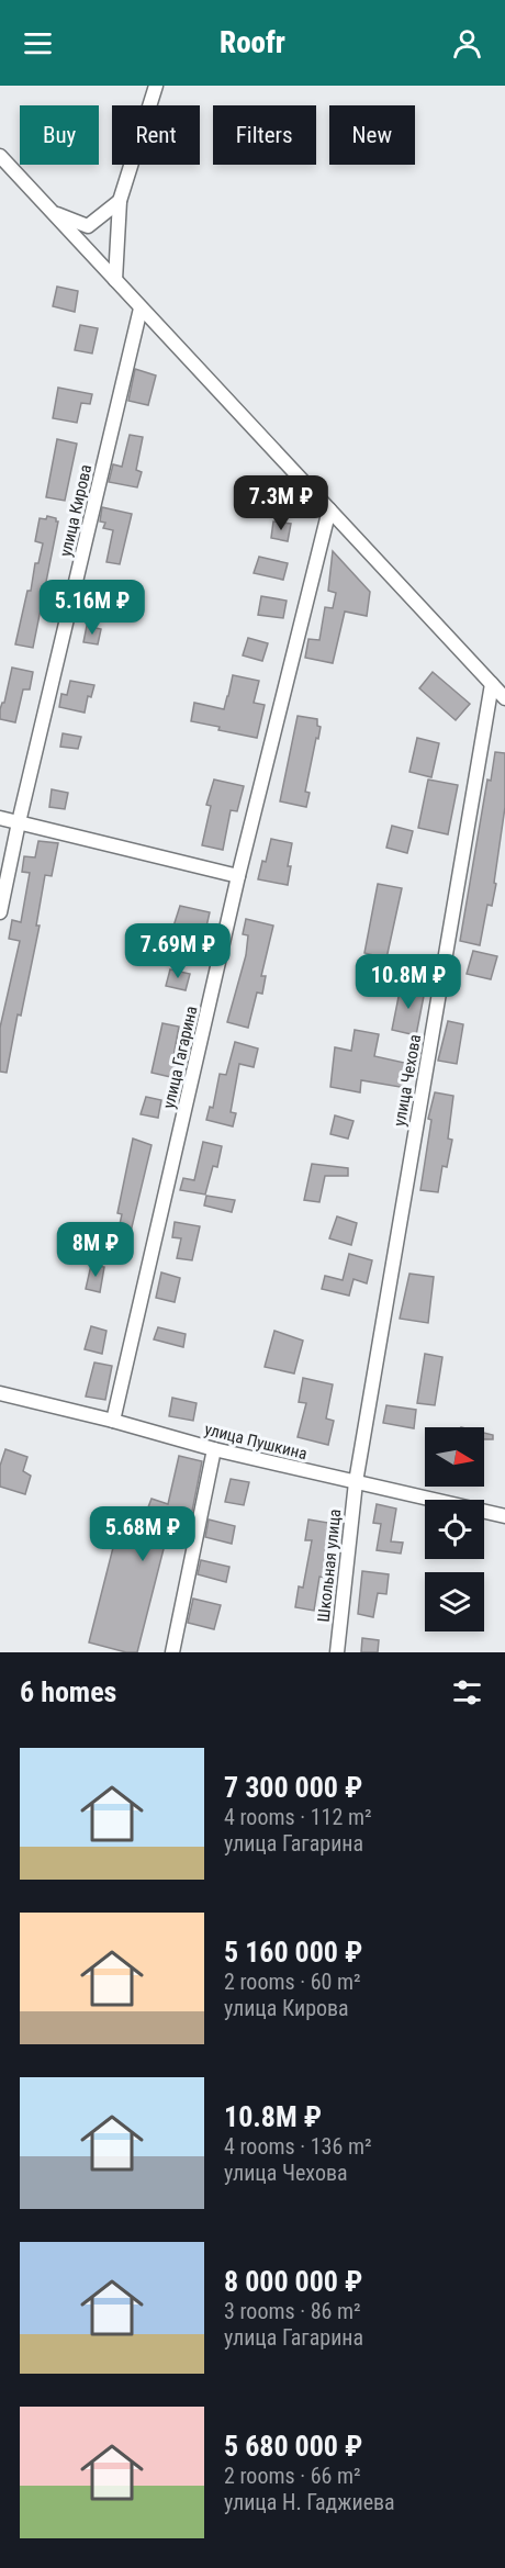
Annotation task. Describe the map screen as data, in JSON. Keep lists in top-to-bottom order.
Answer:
{
  "streets": {
    "street": [
      "улица Кирова",
      "улица Гагарина",
      "улица Чехова",
      "улица Пушкина",
      "Школьная улица"
    ]
  },
  "crossings": [
    ["улица Гагарина", "улица Пушкина"],
    ["улица Чехова", "улица Пушкина"],
    ["улица Чехова", "Школьная улица"],
    ["улица Пушкина", "Школьная улица"]
  ],
  "north": "right",
  "page": {
    "header": "Roofr",
    "chip": [
      "Buy",
      "Rent",
      "Filters",
      "New"
    ],
    "price": [
      "7.3M ₽",
      "5.16M ₽",
      "7.69M ₽",
      "10.8M ₽",
      "8M ₽",
      "5.68M ₽"
    ],
    "heading": "6 homes",
    "list": [
      {
        "name": "7 300 000 ₽",
        "note": "4 rooms · 112 m² · улица Гагарина"
      },
      {
        "name": "5 160 000 ₽",
        "note": "2 rooms · 60 m² · улица Кирова"
      },
      {
        "name": "10.8M ₽",
        "note": "4 rooms · 136 m² · улица Чехова"
      },
      {
        "name": "8 000 000 ₽",
        "note": "3 rooms · 86 m² · улица Гагарина"
      },
      {
        "name": "5 680 000 ₽",
        "note": "2 rooms · 66 m² · улица Н. Гаджиева"
      }
    ]
  }
}
